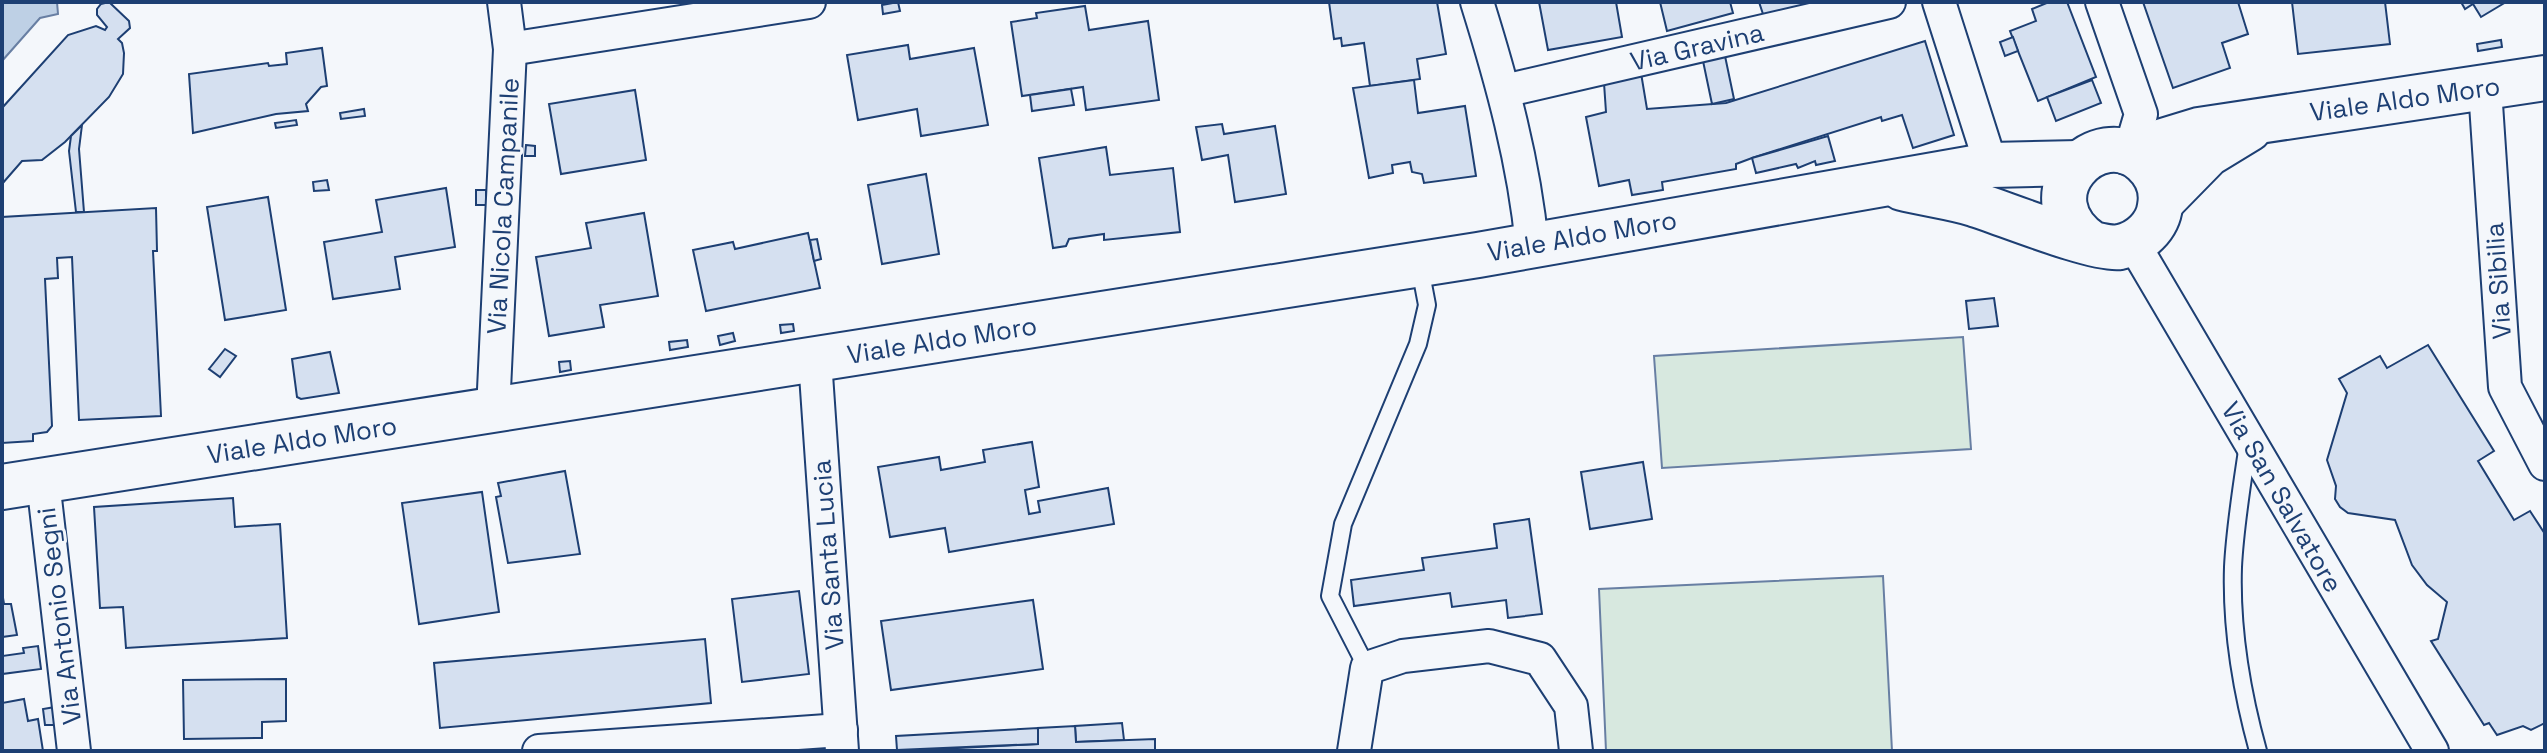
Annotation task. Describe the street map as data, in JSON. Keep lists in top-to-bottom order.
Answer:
{
  "streets": {
    "main road": ["Viale Aldo Moro"],
    "street": [
      "Via Gravina",
      "Via Nicola Campanile",
      "Via Sibilia",
      "Via San Salvatore",
      "Via Santa Lucia",
      "Via Antonio Segni"
    ]
  },
  "crossings": [
    ["Viale Aldo Moro", "Via Nicola Campanile"],
    ["Viale Aldo Moro", "Via Sibilia"],
    ["Viale Aldo Moro", "Via San Salvatore"],
    ["Viale Aldo Moro", "Via Santa Lucia"],
    ["Viale Aldo Moro", "Via Antonio Segni"]
  ]
}
